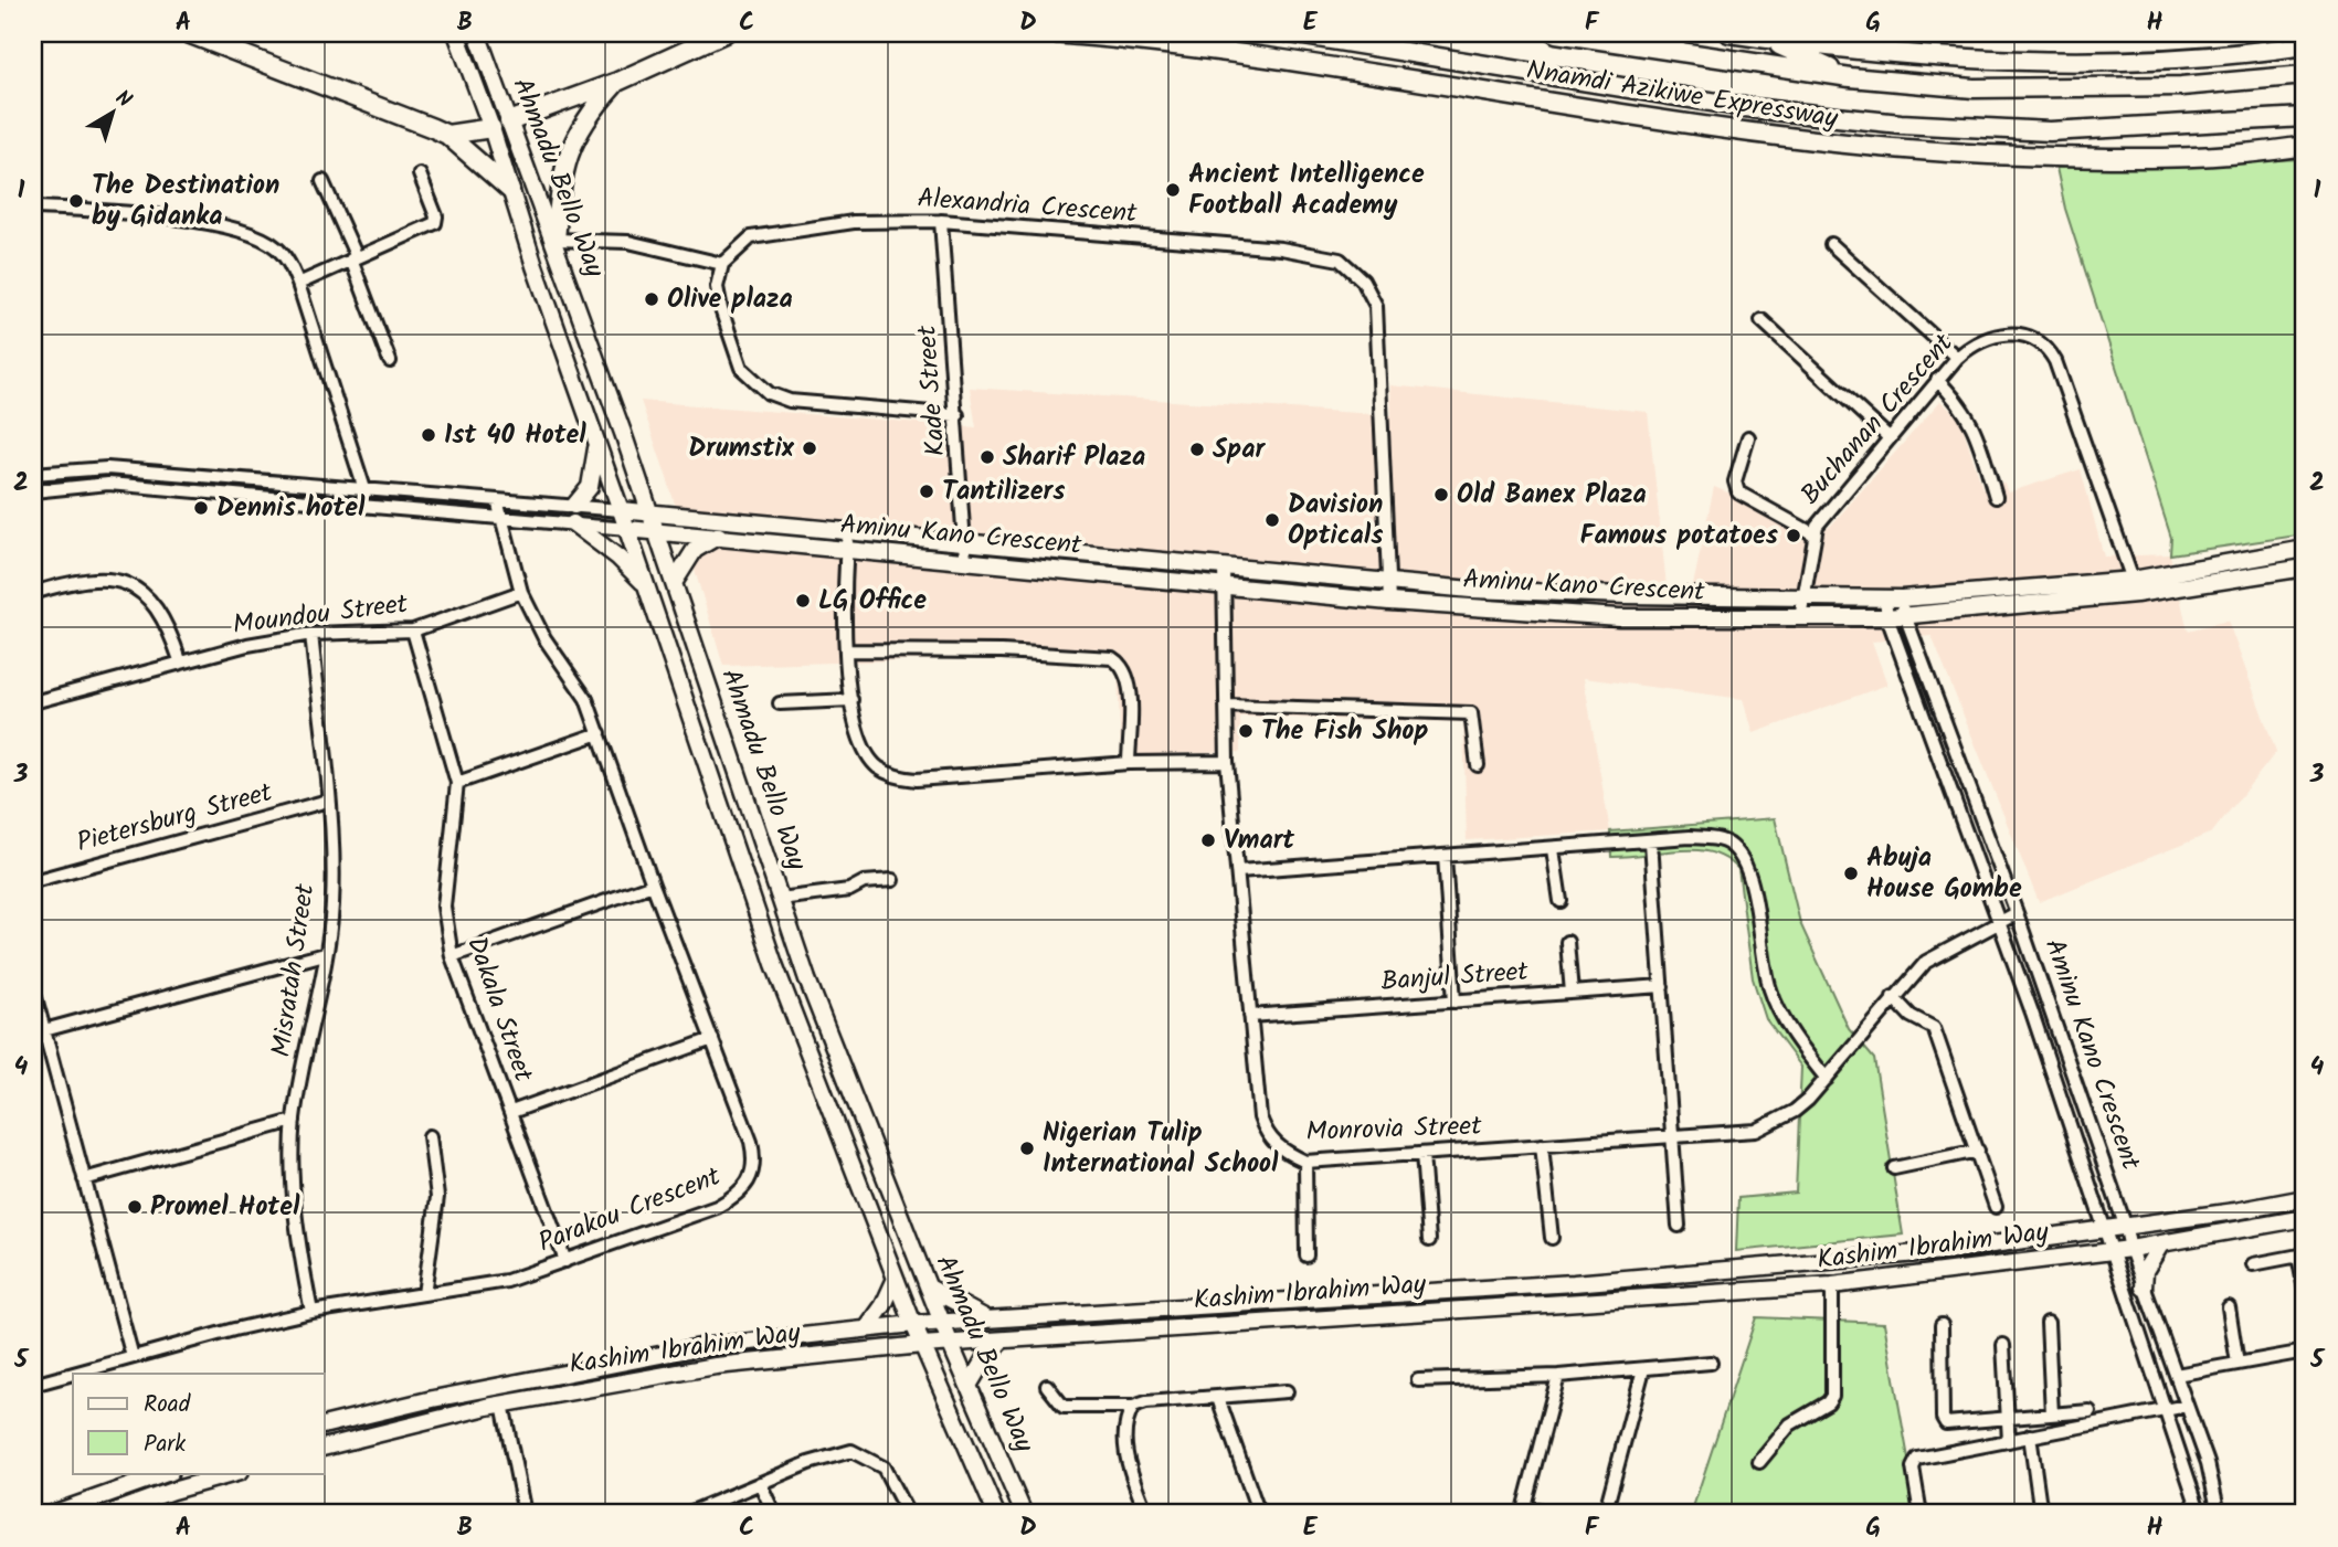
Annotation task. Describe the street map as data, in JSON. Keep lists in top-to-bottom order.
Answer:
{
  "streets": {
    "highway": ["Nnamdi Azikiwe Expressway"],
    "main road": ["Ahmadu Bello Way", "Aminu Kano Crescent", "Kashim Ibrahim Way"],
    "street": [
      "Alexandria Crescent",
      "Kade Street",
      "Buchanan Crescent",
      "Moundou Street",
      "Pietersburg Street",
      "Misratah Street",
      "Banjul Street",
      "Dakala Street",
      "Monrovia Street",
      "Parakou Crescent"
    ]
  },
  "crossings": [
    ["Ahmadu Bello Way", "Aminu Kano Crescent"],
    ["Ahmadu Bello Way", "Kashim Ibrahim Way"],
    ["Alexandria Crescent", "Kade Street"],
    ["Alexandria Crescent", "Aminu Kano Crescent"],
    ["Kade Street", "Aminu Kano Crescent"],
    ["Buchanan Crescent", "Aminu Kano Crescent"],
    ["Aminu Kano Crescent", "Monrovia Street"],
    ["Aminu Kano Crescent", "Parakou Crescent"],
    ["Aminu Kano Crescent", "Kashim Ibrahim Way"],
    ["Moundou Street", "Misratah Street"],
    ["Moundou Street", "Dakala Street"],
    ["Moundou Street", "Parakou Crescent"],
    ["Pietersburg Street", "Misratah Street"],
    ["Misratah Street", "Parakou Crescent"],
    ["Banjul Street", "Monrovia Street"],
    ["Dakala Street", "Parakou Crescent"]
  ],
  "places": [
    "Ancient Intelligence Football Academy",
    "The Destination by Gidanka",
    "Olive plaza",
    "1st 40 Hotel",
    "Drumstix",
    "Spar",
    "Sharif Plaza",
    "Tantilizers",
    "Old Banex Plaza",
    "Dennis hotel",
    "Davision Opticals",
    "Famous potatoes",
    "LG Office",
    "The Fish Shop",
    "Vmart",
    "Abuja House Gombe",
    "Nigerian Tulip International School",
    "Promel Hotel"
  ],
  "legend": ["Road", "Park"],
  "north": "top right",
  "grid": {
    "columns": [
      "A",
      "B",
      "C",
      "D",
      "E",
      "F",
      "G",
      "H"
    ],
    "rows": [
      "1",
      "2",
      "3",
      "4",
      "5"
    ]
  }
}
